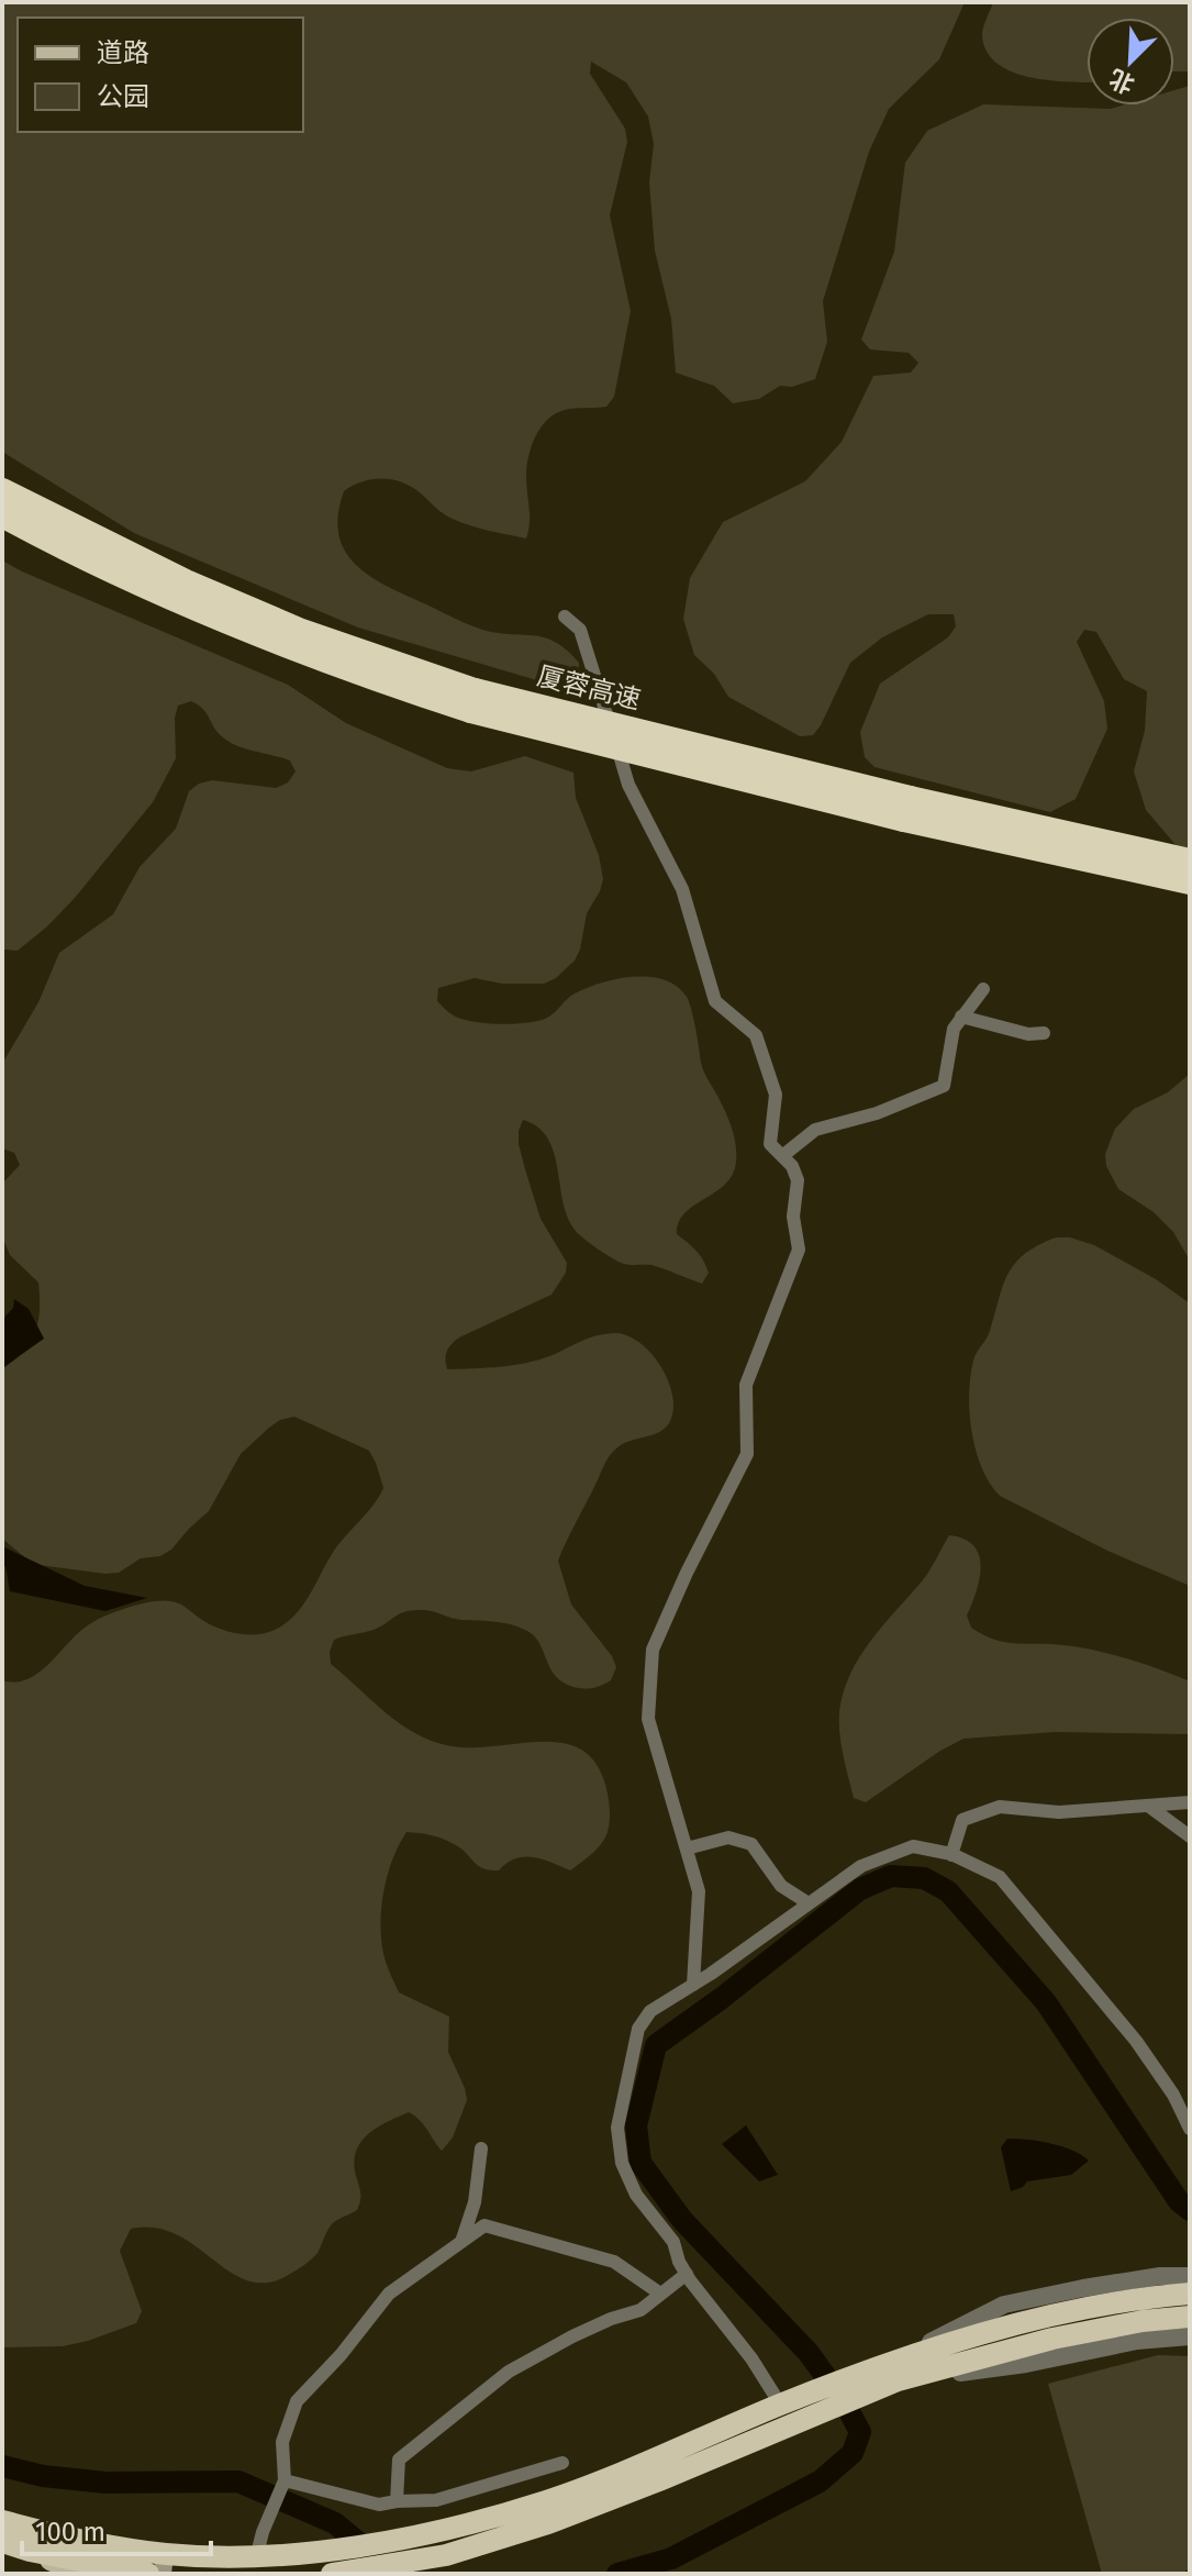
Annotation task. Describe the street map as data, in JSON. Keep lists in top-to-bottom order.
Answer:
{
  "streets": {
    "highway": ["厦蓉高速"]
  },
  "legend": ["道路", "公园"],
  "scale_bar": "100 m",
  "north": "bottom left"
}
